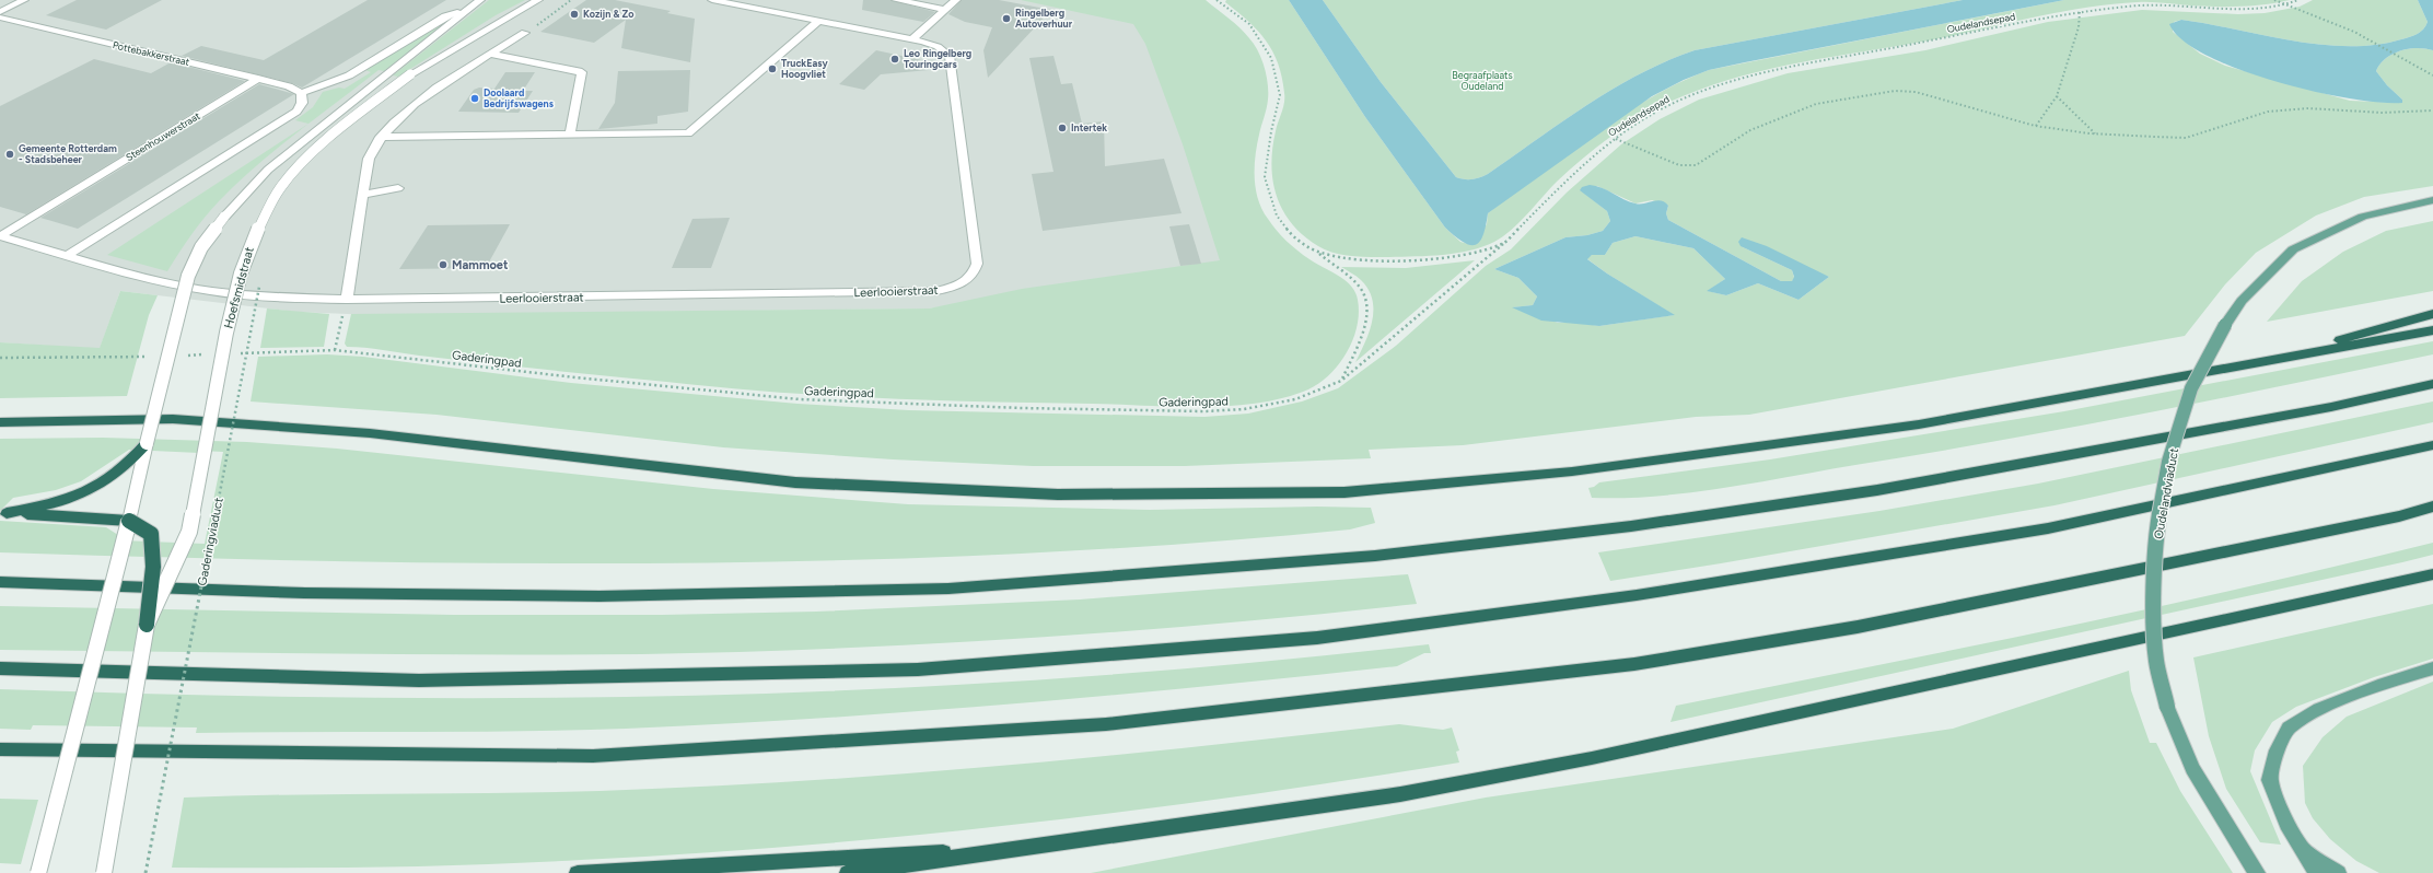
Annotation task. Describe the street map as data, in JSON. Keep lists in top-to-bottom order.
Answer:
{
  "streets": {
    "main road": ["Oudelandviaduct"],
    "street": [
      "Pottebakkerstraat",
      "Steenhouwerstraat",
      "Hoefsmidstraat",
      "Leerlooierstraat"
    ],
    "path": ["Oudelandsepad", "Gaderingpad", "Gaderingviaduct"]
  },
  "crossings": [
    ["Oudelandsepad", "Gaderingpad"],
    ["Pottebakkerstraat", "Steenhouwerstraat"],
    ["Steenhouwerstraat", "Leerlooierstraat"],
    ["Leerlooierstraat", "Gaderingpad"]
  ],
  "parks": ["Begraafplaats Oudeland"],
  "places": [
    "Kozijn & Zo",
    "Ringelberg Autoverhuur",
    "Leo Ringelberg Touringcars",
    "TruckEasy Hoogvliet",
    "Doolaard Bedrijfswagens",
    "Intertek",
    "Gemeente Rotterdam - Stadsbeheer",
    "Mammoet"
  ]
}
